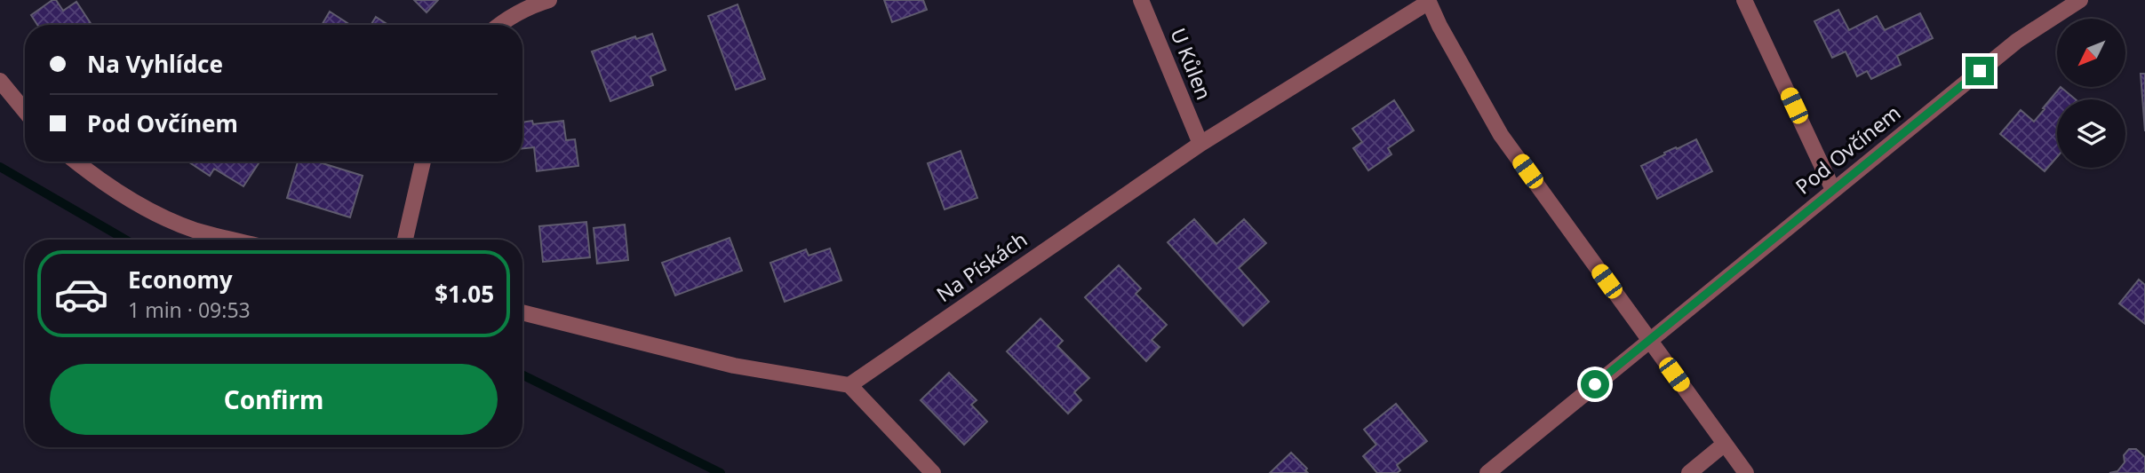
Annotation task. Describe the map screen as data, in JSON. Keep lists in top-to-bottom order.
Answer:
{
  "streets": {
    "street": ["U Kůlen", "Pod Ovčínem", "Na Pískách"]
  },
  "crossings": [
    ["U Kůlen", "Na Pískách"]
  ],
  "north": "bottom left",
  "page": {
    "banner": ["Na Vyhlídce", "Pod Ovčínem"],
    "list": [
      {
        "name": "Economy",
        "note": "1 min · 09:53",
        "value": "$1.05"
      }
    ],
    "buttons": "Confirm"
  }
}
